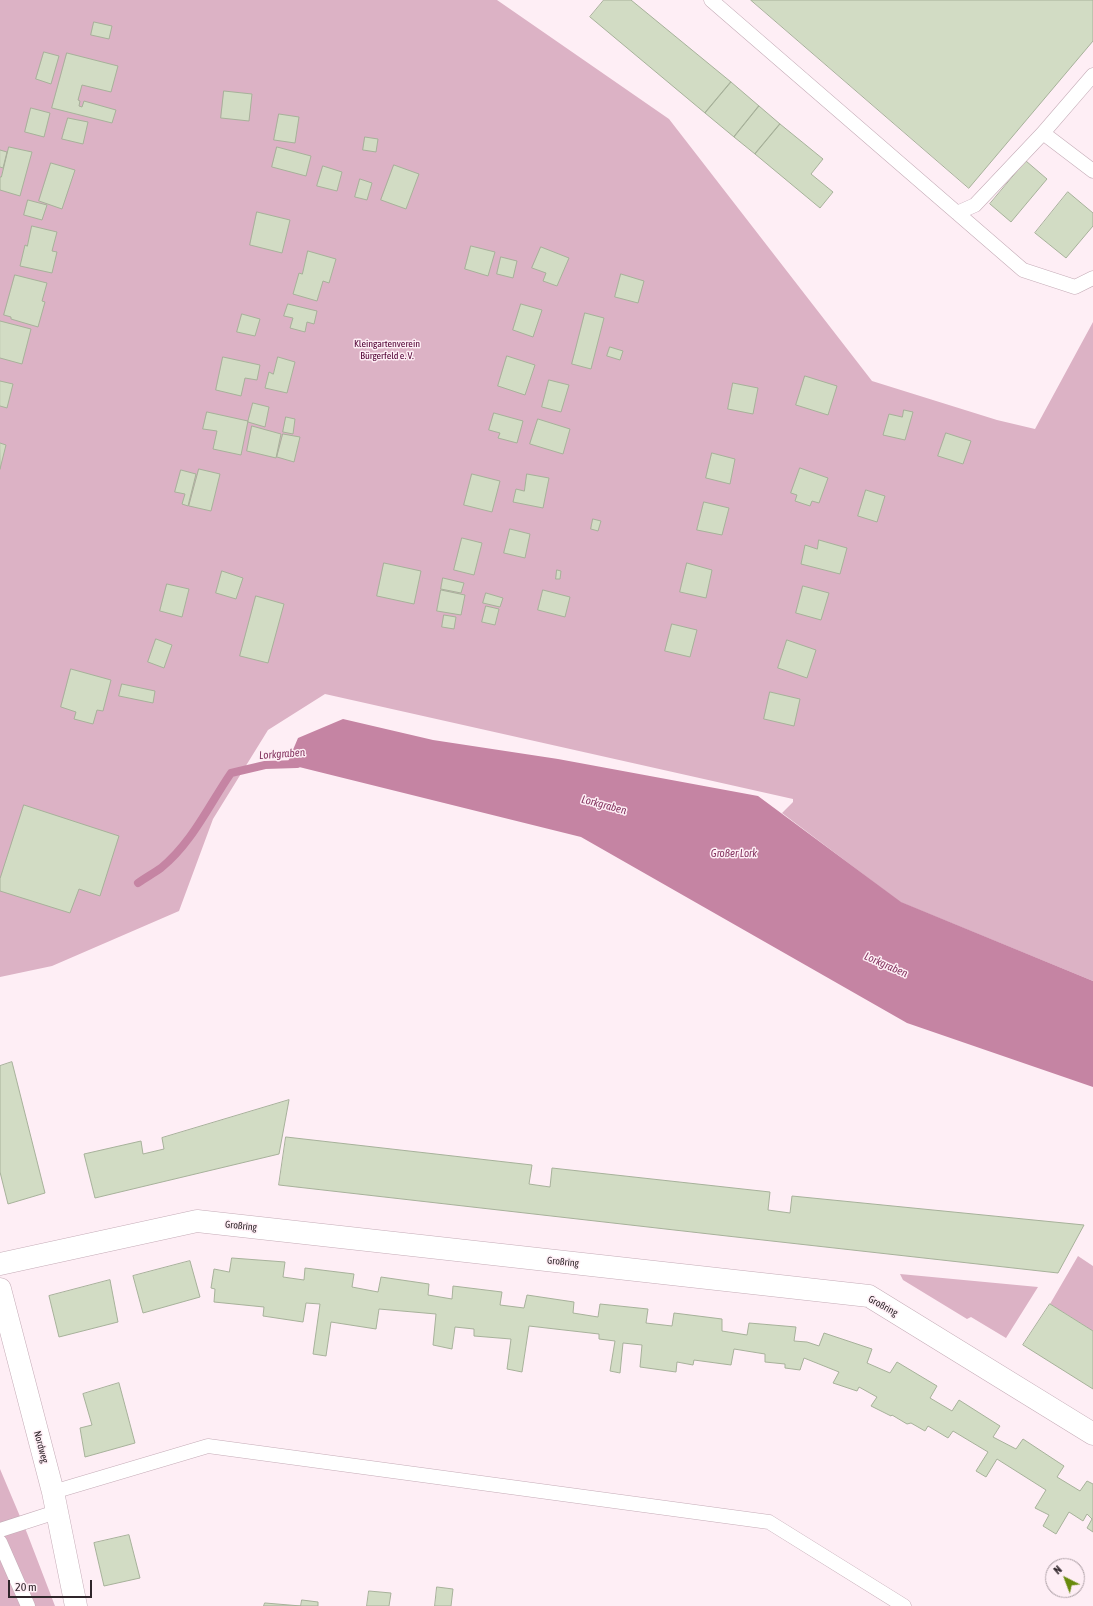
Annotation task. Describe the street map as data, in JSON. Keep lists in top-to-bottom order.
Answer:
{
  "streets": {
    "street": ["Großring", "Nordweg"]
  },
  "water": ["Lorkgraben", "Großer Lork"],
  "parks": ["Kleingartenverein Bürgerfeld e. V."],
  "scale_bar": "20 m",
  "north": "top left"
}
